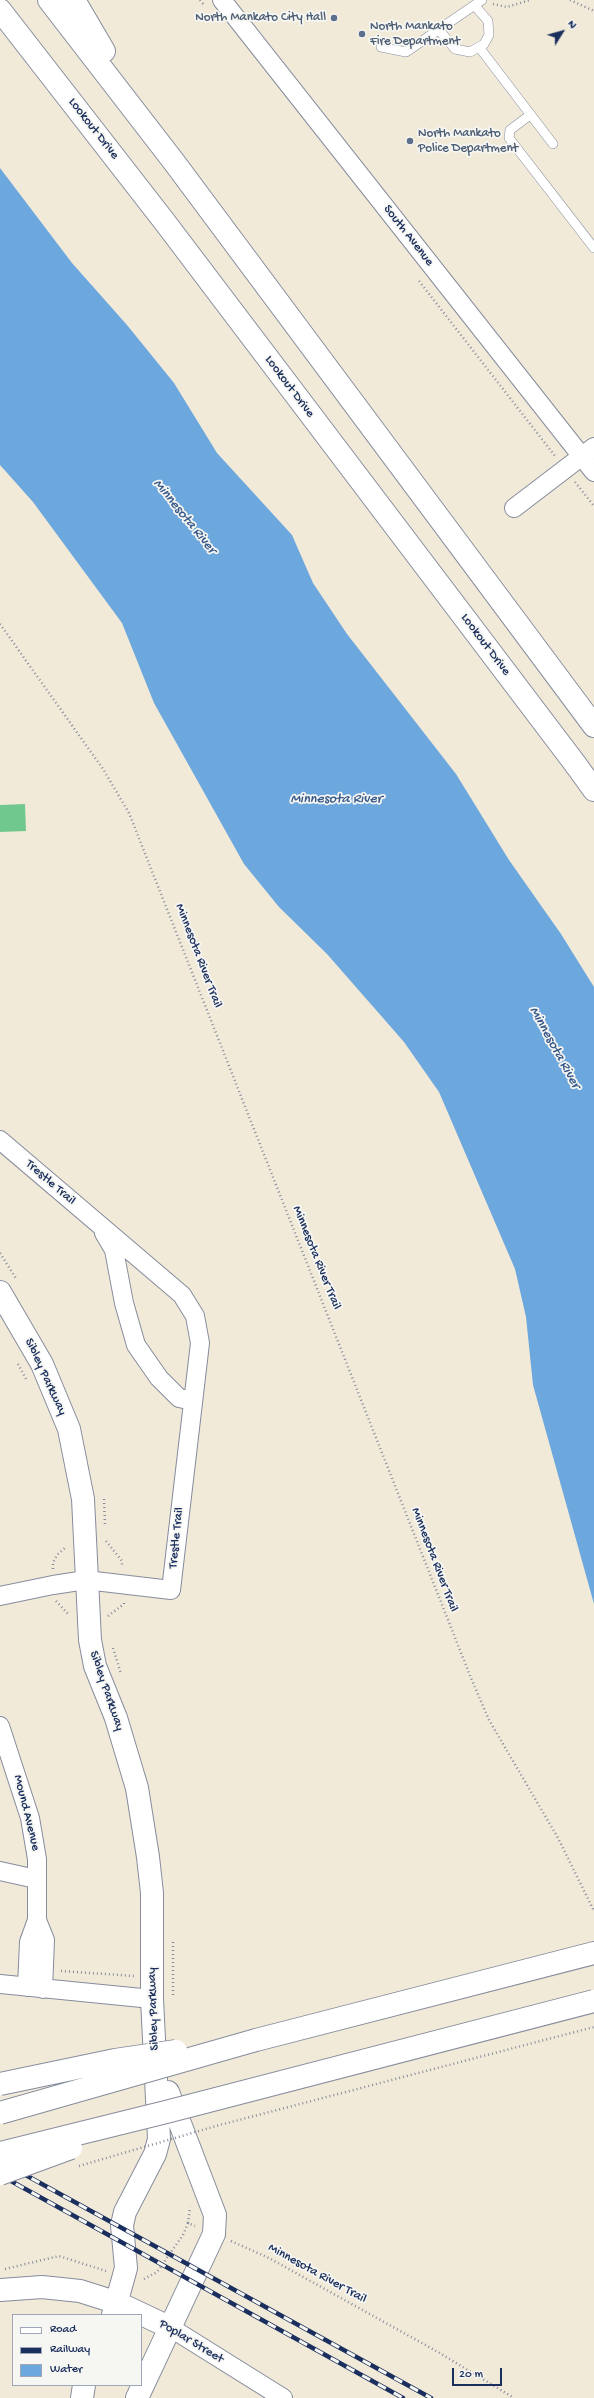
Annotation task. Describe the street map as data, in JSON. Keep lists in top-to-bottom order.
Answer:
{
  "streets": {
    "main road": ["Lookout Drive", "Sibley Parkway", "Poplar Street"],
    "street": ["South Avenue", "Trestle Trail", "Mound Avenue"],
    "path": ["Minnesota River Trail"]
  },
  "crossings": [
    ["Minnesota River Trail", "Sibley Parkway"],
    ["Trestle Trail", "Sibley Parkway"],
    ["Sibley Parkway", "Poplar Street"]
  ],
  "water": ["Minnesota River"],
  "places": ["North Mankato City Hall", "North Mankato Fire Department", "North Mankato Police Department"],
  "legend": ["Road", "Railway", "Water"],
  "scale_bar": "20 m",
  "north": "top right"
}
